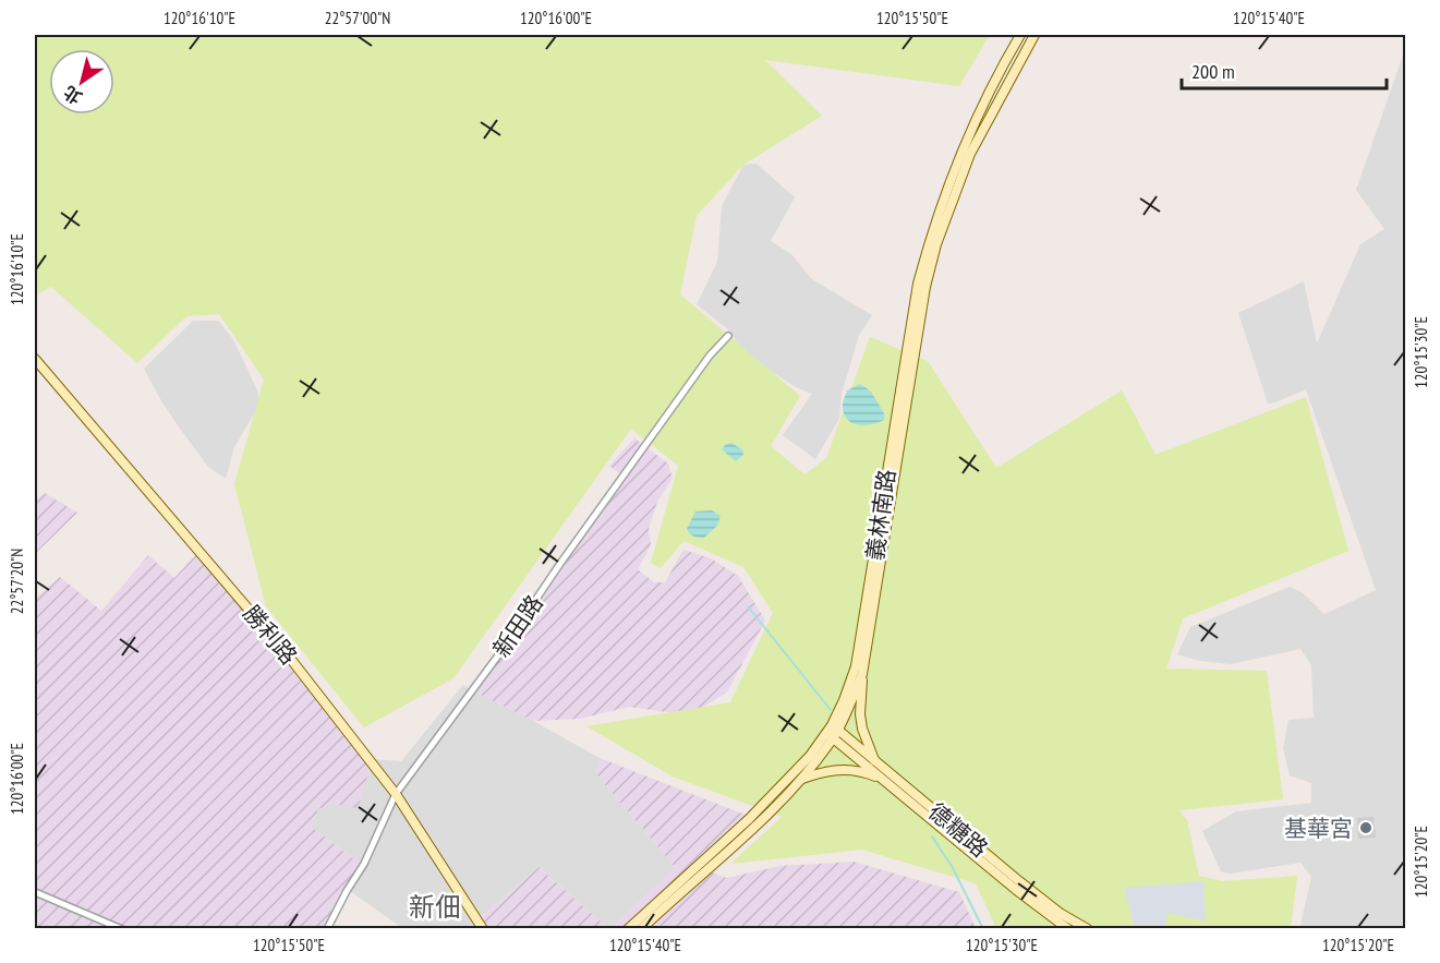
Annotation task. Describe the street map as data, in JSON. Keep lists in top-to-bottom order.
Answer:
{
  "streets": {
    "street": [
      "義林南路",
      "新田路",
      "勝利路",
      "德糖路"
    ]
  },
  "crossings": [
    ["義林南路", "德糖路"],
    ["新田路", "勝利路"]
  ],
  "districts": ["新佃"],
  "places": ["基華宮"],
  "scale_bar": "200 m",
  "north": "bottom left",
  "coordinates": [
    "120°16'10\"E",
    "22°57'00\"N",
    "120°16'00\"E",
    "120°15'50\"E",
    "120°15'40\"E",
    "120°15'30\"E",
    "22°57'20\"N",
    "120°15'20\"E"
  ]
}
